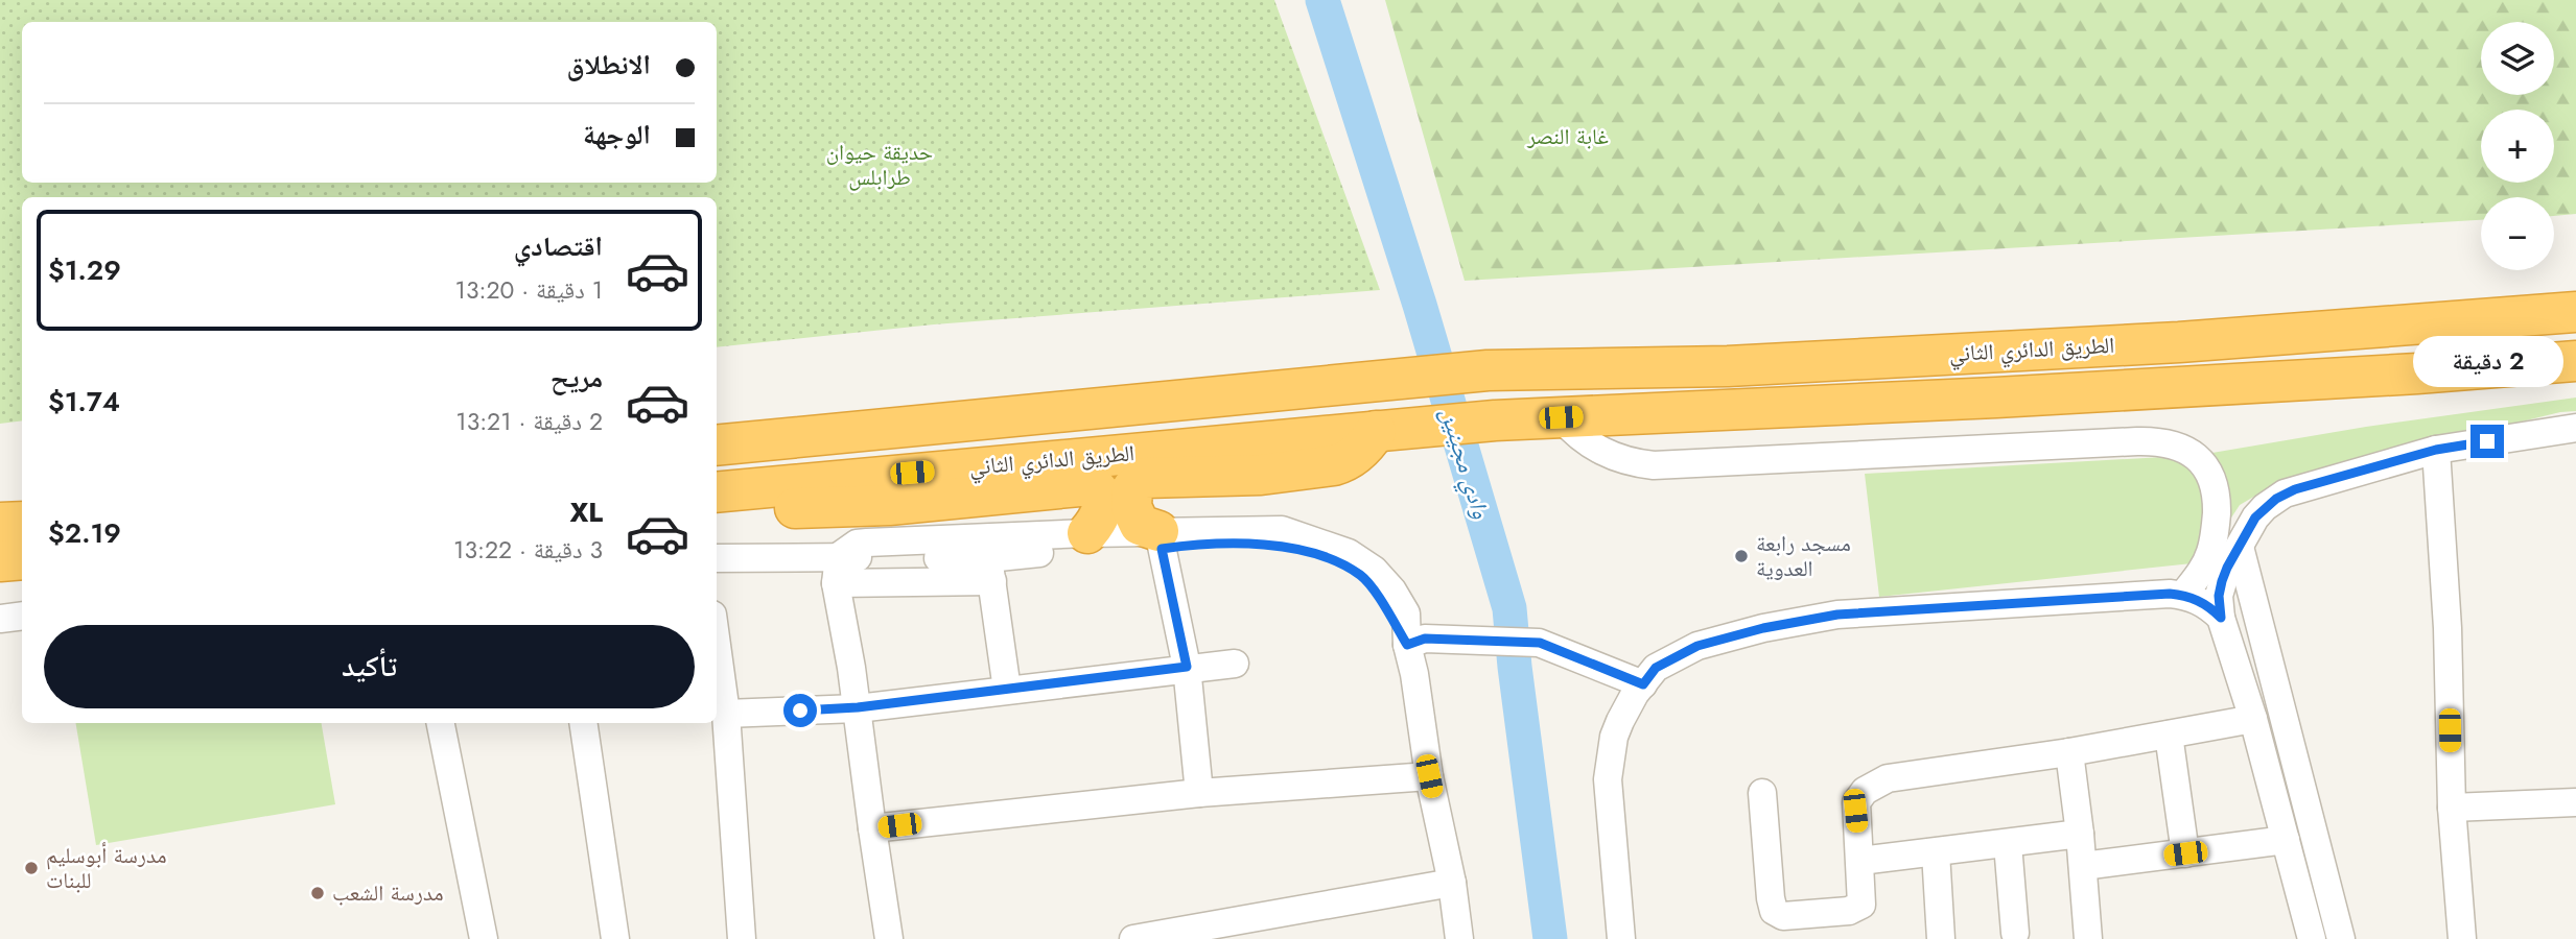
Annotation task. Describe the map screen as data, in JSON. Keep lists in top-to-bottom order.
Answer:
{
  "streets": {
    "highway": ["الطريق الدائري الثاني"]
  },
  "water": ["وادي مجينين"],
  "parks": ["غابة النصر", "حديقة حيوان طرابلس"],
  "places": ["مسجد رابعة العدوية", "مدرسة أبوسليم للبنات", "مدرسة الشعب"],
  "page": {
    "map_buttons": ["+", "−"],
    "banner": ["الانطلاق", "الوجهة"],
    "list": [
      {
        "name": "اقتصادي",
        "note": "1 دقيقة · 13:20",
        "value": "$1.29"
      },
      {
        "name": "مريح",
        "note": "2 دقيقة · 13:21",
        "value": "$1.74"
      },
      {
        "name": "XL",
        "note": "3 دقيقة · 13:22",
        "value": "$2.19"
      }
    ],
    "bubble": "2 دقيقة",
    "buttons": "تأكيد"
  }
}
